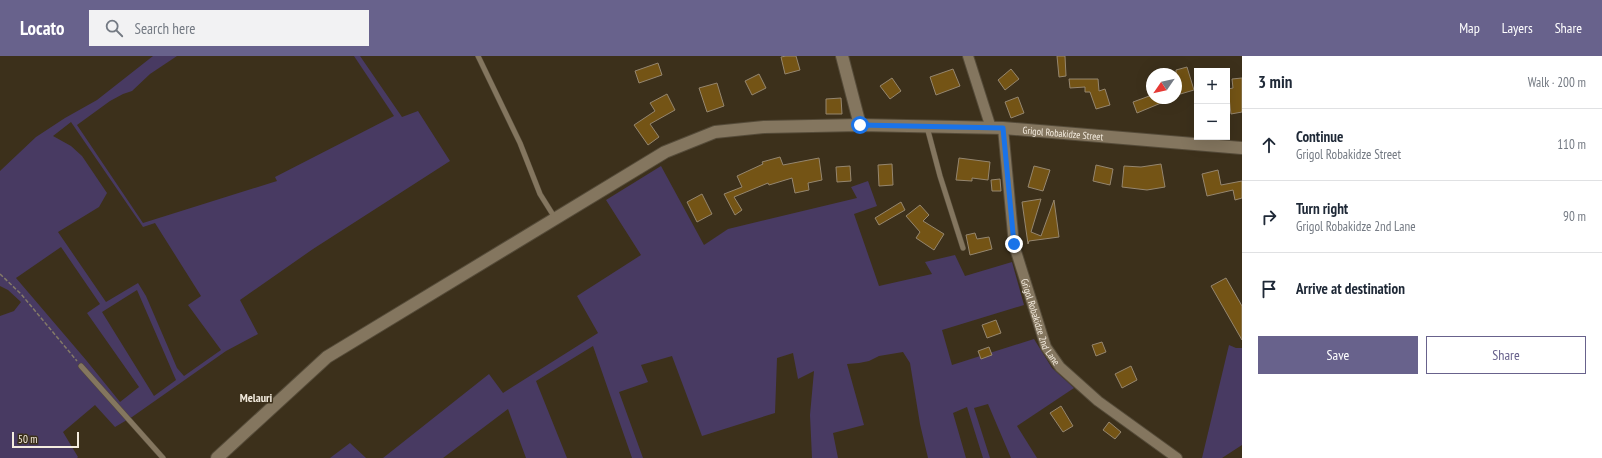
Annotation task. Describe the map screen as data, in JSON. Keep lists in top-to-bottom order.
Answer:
{
  "streets": {
    "street": ["Grigol Robakidze Street", "Grigol Robakidze 2nd Lane"]
  },
  "crossings": [
    ["Grigol Robakidze Street", "Grigol Robakidze 2nd Lane"]
  ],
  "districts": ["Melauri"],
  "scale_bar": "50 m",
  "north": "bottom left",
  "page": {
    "header": "Locato",
    "search": "Search here",
    "nav": ["Map", "Layers", "Share"],
    "heading": ["3 min", "Walk · 200 m"],
    "map_buttons": ["+", "−"],
    "list": [
      ["Continue", "Grigol Robakidze Street", "110 m"],
      ["Turn right", "Grigol Robakidze 2nd Lane", "90 m"],
      "Arrive at destination"
    ],
    "buttons": ["Save", "Share"],
    "scale": "50 m"
  }
}
